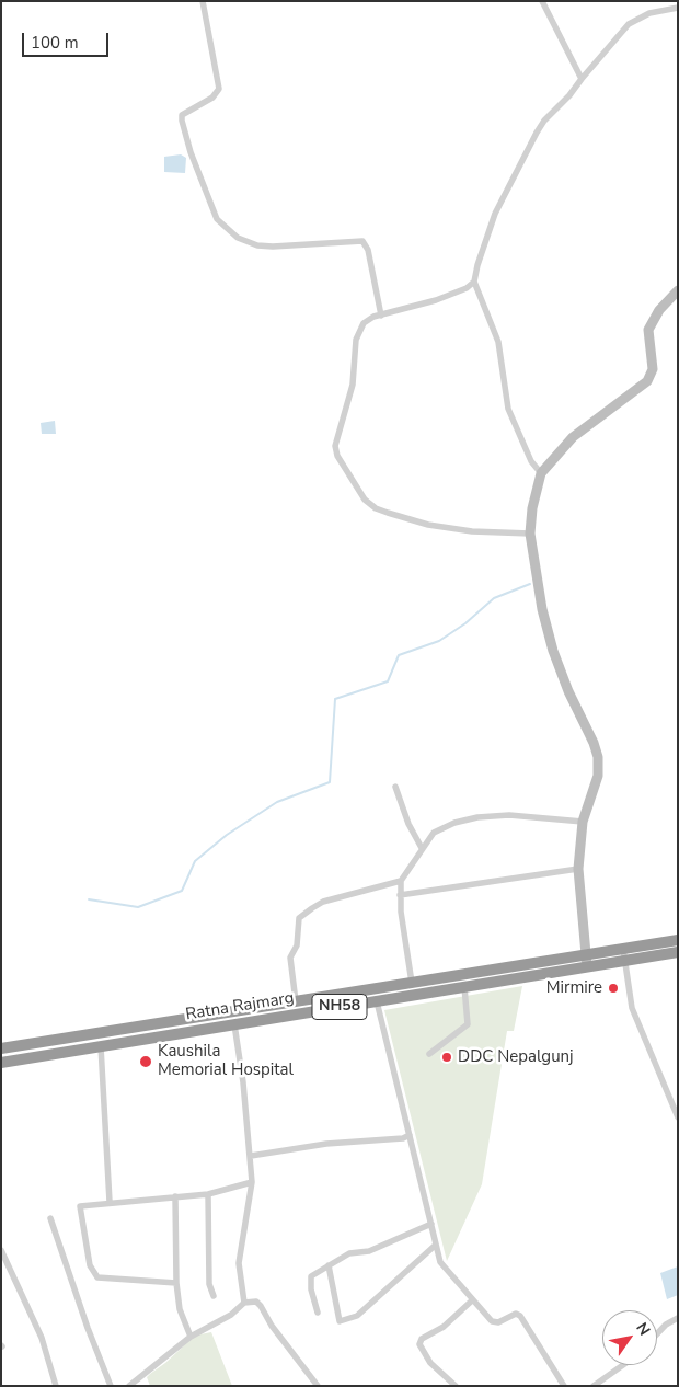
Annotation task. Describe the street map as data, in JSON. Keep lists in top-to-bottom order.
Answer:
{
  "streets": {
    "highway": ["Ratna Rajmarg", "NH58"]
  },
  "places": ["Mirmire", "DDC Nepalgunj", "Kaushila Memorial Hospital"],
  "scale_bar": "100 m",
  "north": "top right"
}
